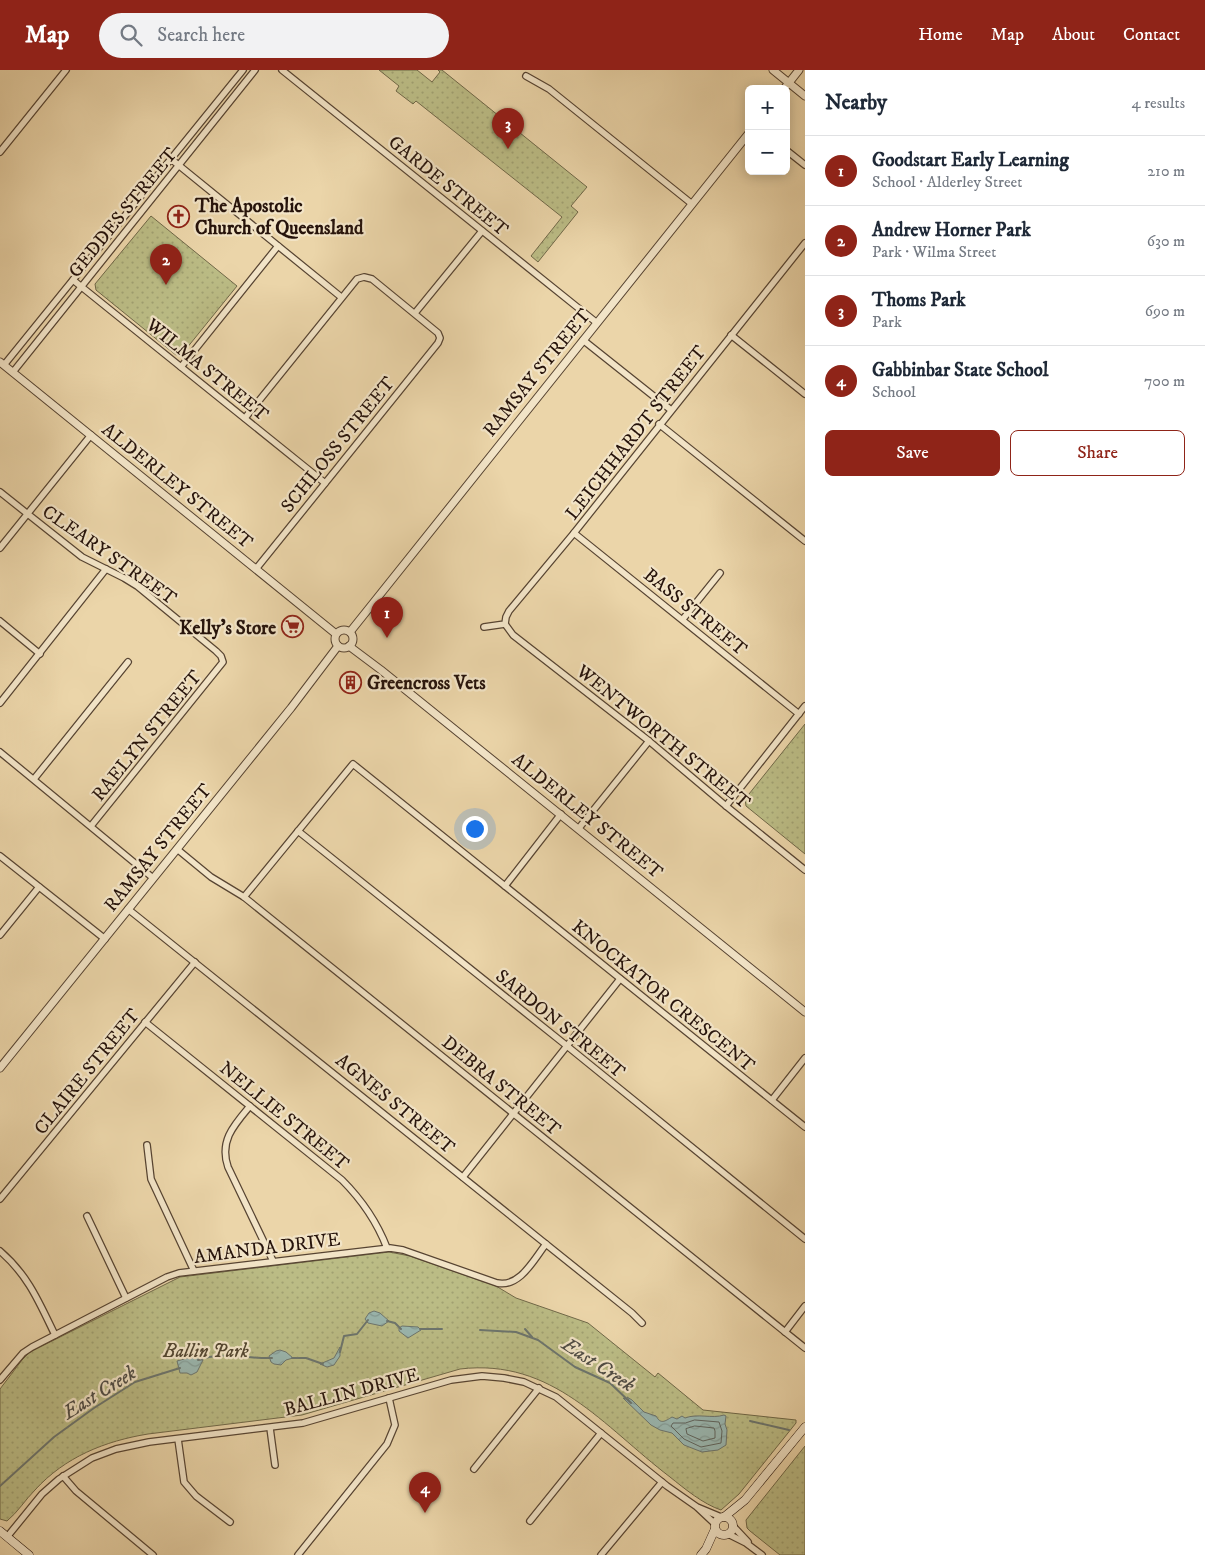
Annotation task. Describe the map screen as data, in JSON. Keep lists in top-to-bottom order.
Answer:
{
  "streets": {
    "street": [
      "GARDE STREET",
      "GEDDES STREET",
      "WILMA STREET",
      "RAMSAY STREET",
      "LEICHHARDT STREET",
      "SCHLOSS STREET",
      "ALDERLEY STREET",
      "CLEARY STREET",
      "BASS STREET",
      "RAELYN STREET",
      "WENTWORTH STREET",
      "KNOCKATOR CRESCENT",
      "SARDON STREET",
      "CLAIRE STREET",
      "DEBRA STREET",
      "AGNES STREET",
      "NELLIE STREET",
      "AMANDA DRIVE",
      "BALLIN DRIVE"
    ]
  },
  "crossings": [
    ["GARDE STREET", "RAMSAY STREET"],
    ["GEDDES STREET", "WILMA STREET"],
    ["GEDDES STREET", "ALDERLEY STREET"],
    ["WILMA STREET", "SCHLOSS STREET"],
    ["RAMSAY STREET", "ALDERLEY STREET"],
    ["RAMSAY STREET", "DEBRA STREET"],
    ["RAMSAY STREET", "AGNES STREET"],
    ["LEICHHARDT STREET", "BASS STREET"],
    ["LEICHHARDT STREET", "WENTWORTH STREET"],
    ["SCHLOSS STREET", "ALDERLEY STREET"],
    ["CLEARY STREET", "RAELYN STREET"],
    ["CLAIRE STREET", "AGNES STREET"],
    ["CLAIRE STREET", "NELLIE STREET"],
    ["AGNES STREET", "AMANDA DRIVE"],
    ["NELLIE STREET", "AMANDA DRIVE"]
  ],
  "water": ["East Creek"],
  "parks": ["Ballin Park"],
  "places": {
    "church": ["The Apostolic Church of Queensland"],
    "supermarket": ["Kelly's Store"],
    "building": ["Greencross Vets"]
  },
  "page": {
    "header": "Map",
    "search": "Search here",
    "nav": [
      "Home",
      "Map",
      "About",
      "Contact"
    ],
    "heading": ["Nearby", "4 results"],
    "map_buttons": ["+", "−"],
    "pins": [
      "3",
      "2",
      "1",
      "4"
    ],
    "list": [
      {
        "mark": "1",
        "name": "Goodstart Early Learning",
        "note": "School · Alderley Street",
        "value": "210 m"
      },
      {
        "mark": "2",
        "name": "Andrew Horner Park",
        "note": "Park · Wilma Street",
        "value": "630 m"
      },
      {
        "mark": "3",
        "name": "Thoms Park",
        "note": "Park",
        "value": "690 m"
      },
      {
        "mark": "4",
        "name": "Gabbinbar State School",
        "note": "School",
        "value": "700 m"
      }
    ],
    "buttons": ["Save", "Share"]
  }
}
